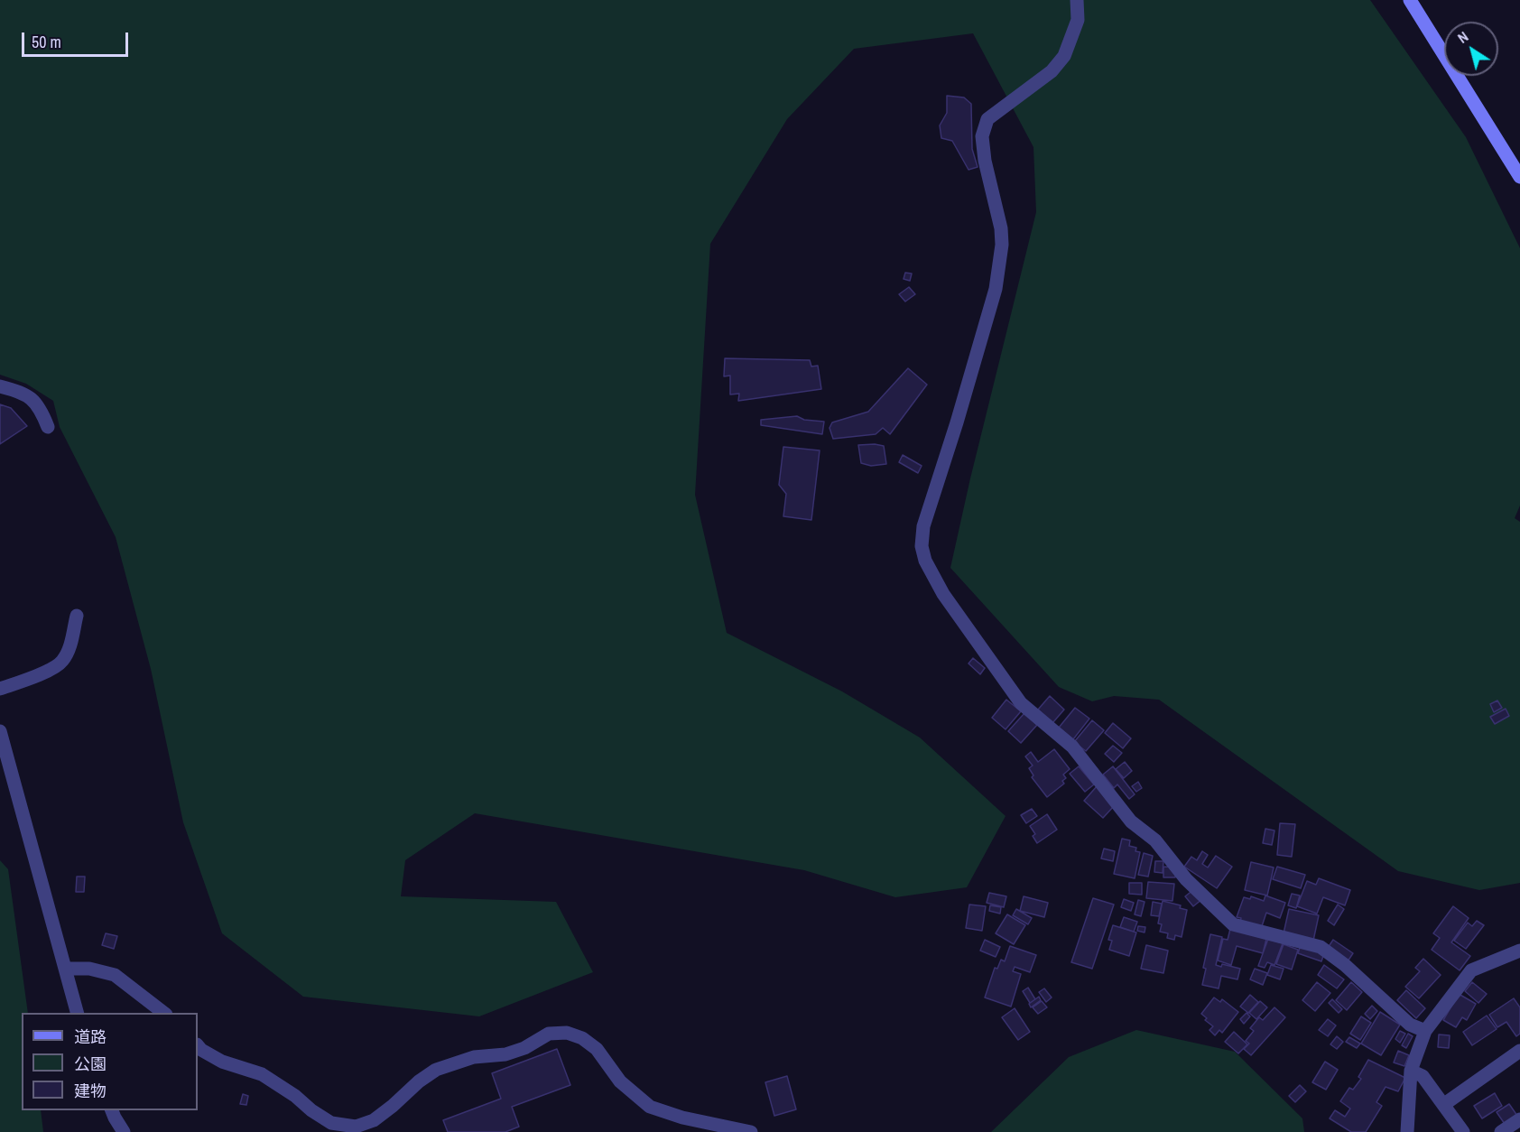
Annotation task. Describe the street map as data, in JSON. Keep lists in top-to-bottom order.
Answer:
{
  "legend": ["道路", "公園", "建物"],
  "scale_bar": "50 m",
  "north": "top left"
}
